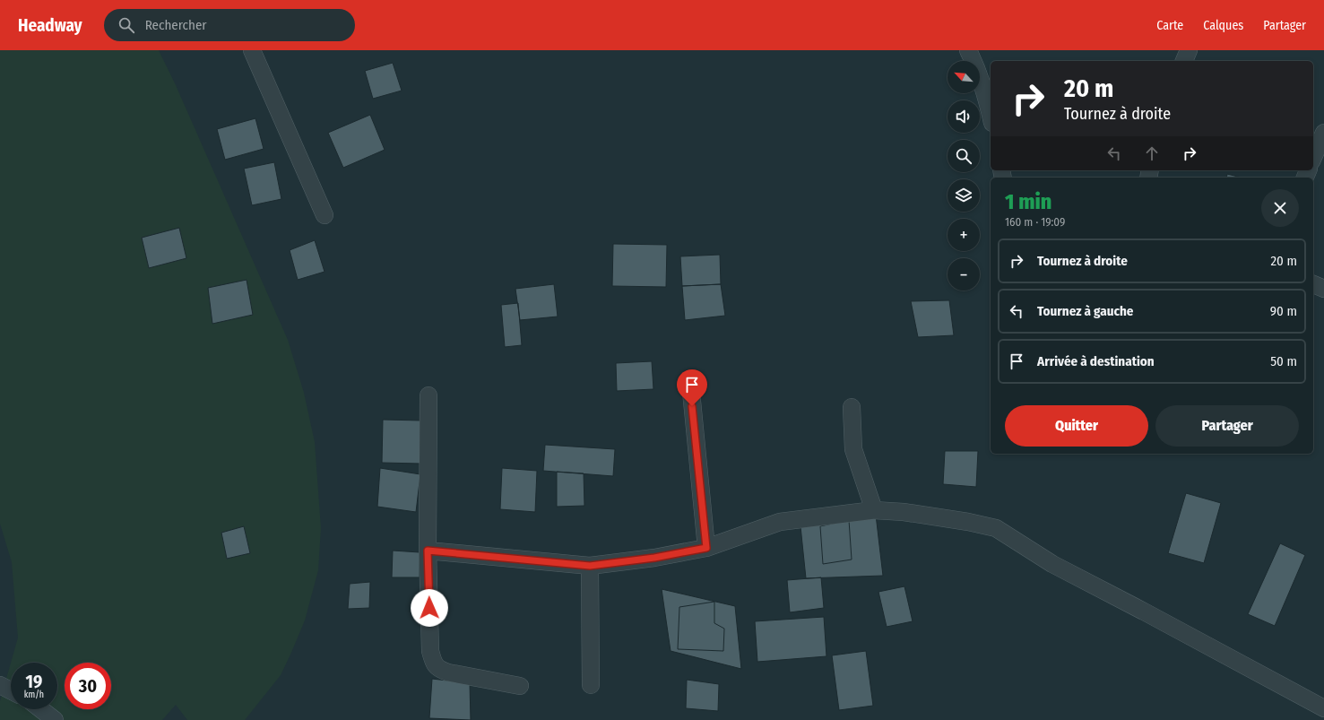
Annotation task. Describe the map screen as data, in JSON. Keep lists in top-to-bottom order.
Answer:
{
  "north": "top left",
  "page": {
    "header": "Headway",
    "search": "Rechercher",
    "nav": ["Carte", "Calques", "Partager"],
    "map_buttons": ["+", "−"],
    "turn": ["20 m", "Tournez à droite"],
    "heading": ["1 min", "160 m · 19:09"],
    "list": [
      {
        "name": "Tournez à droite",
        "value": "20 m"
      },
      {
        "name": "Tournez à gauche",
        "value": "90 m"
      },
      {
        "name": "Arrivée à destination",
        "value": "50 m"
      }
    ],
    "buttons": ["Quitter", "Partager"],
    "speed": "19 km/h",
    "limit": "30"
  }
}
